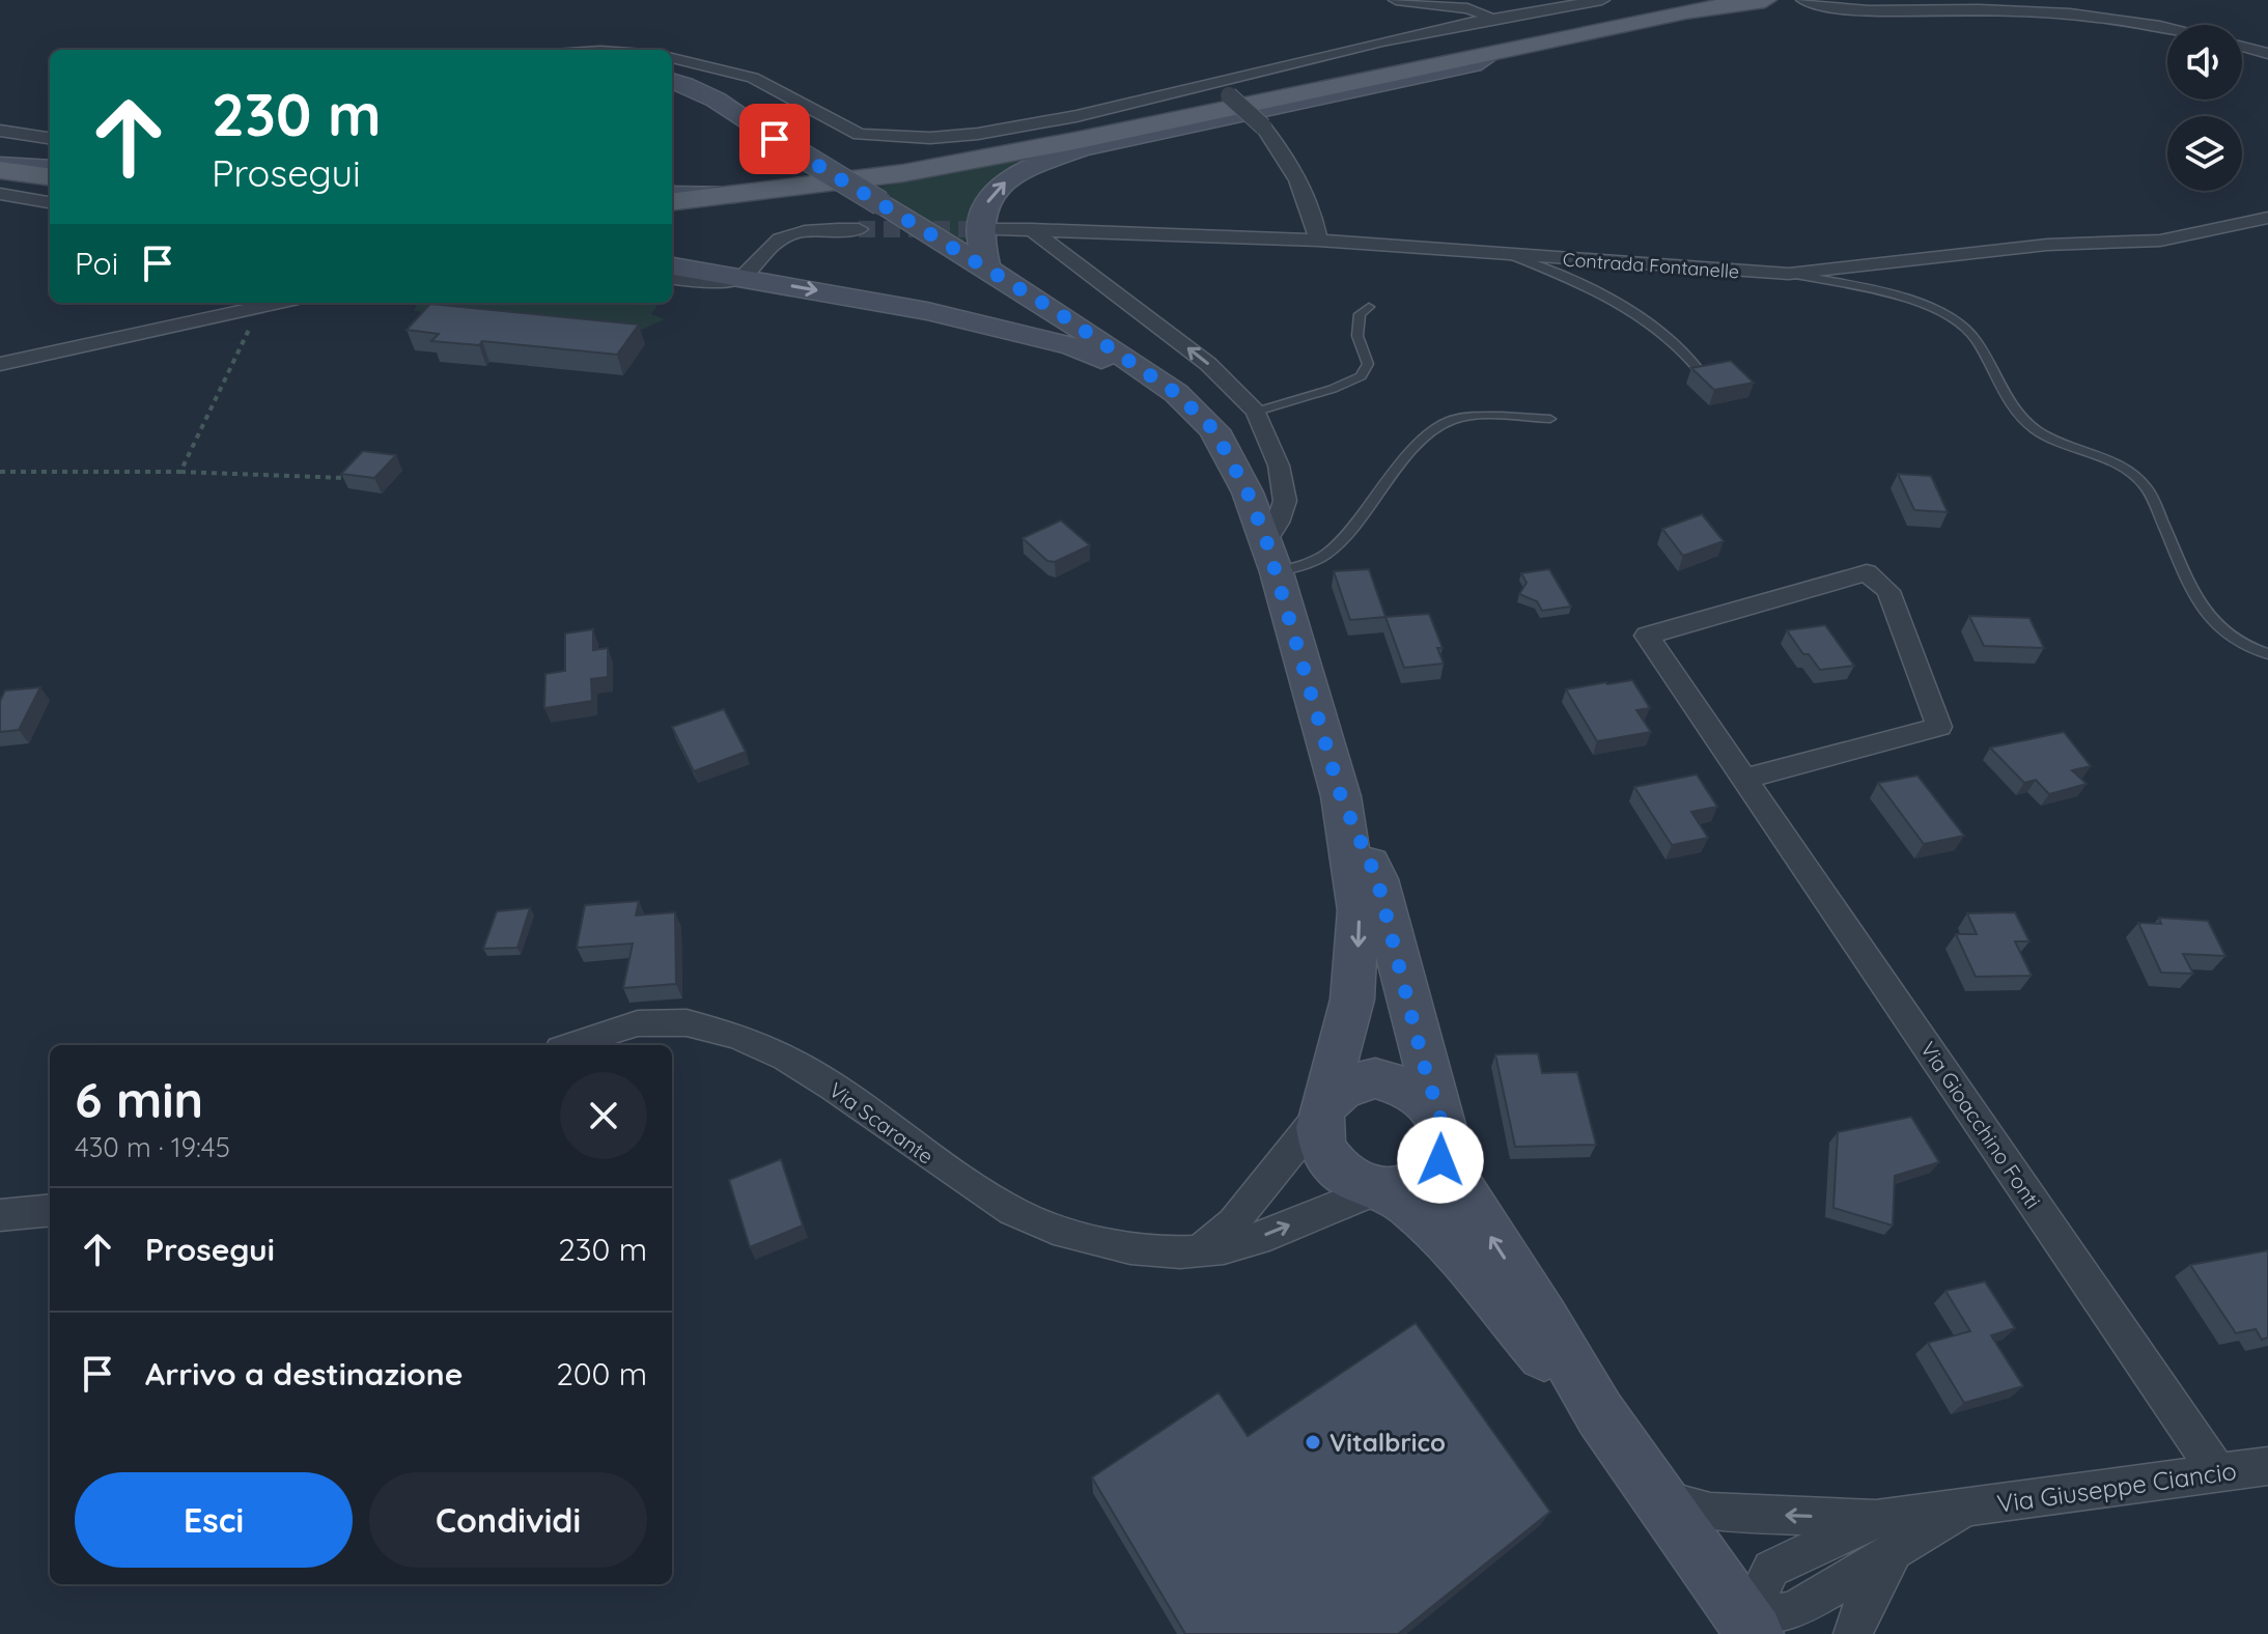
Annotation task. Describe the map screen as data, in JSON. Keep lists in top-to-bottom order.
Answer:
{
  "streets": {
    "street": [
      "Contrada Fontanelle",
      "Via Scarante",
      "Via Gioacchino Fonti",
      "Via Giuseppe Ciancio"
    ]
  },
  "crossings": [
    ["Via Gioacchino Fonti", "Via Giuseppe Ciancio"]
  ],
  "places": ["Vitalbrico"],
  "page": {
    "turn": ["230 m", "Prosegui"],
    "then": "Poi",
    "heading": ["6 min", "430 m · 19:45"],
    "list": [
      {
        "name": "Prosegui",
        "value": "230 m"
      },
      {
        "name": "Arrivo a destinazione",
        "value": "200 m"
      }
    ],
    "buttons": ["Esci", "Condividi"]
  }
}
